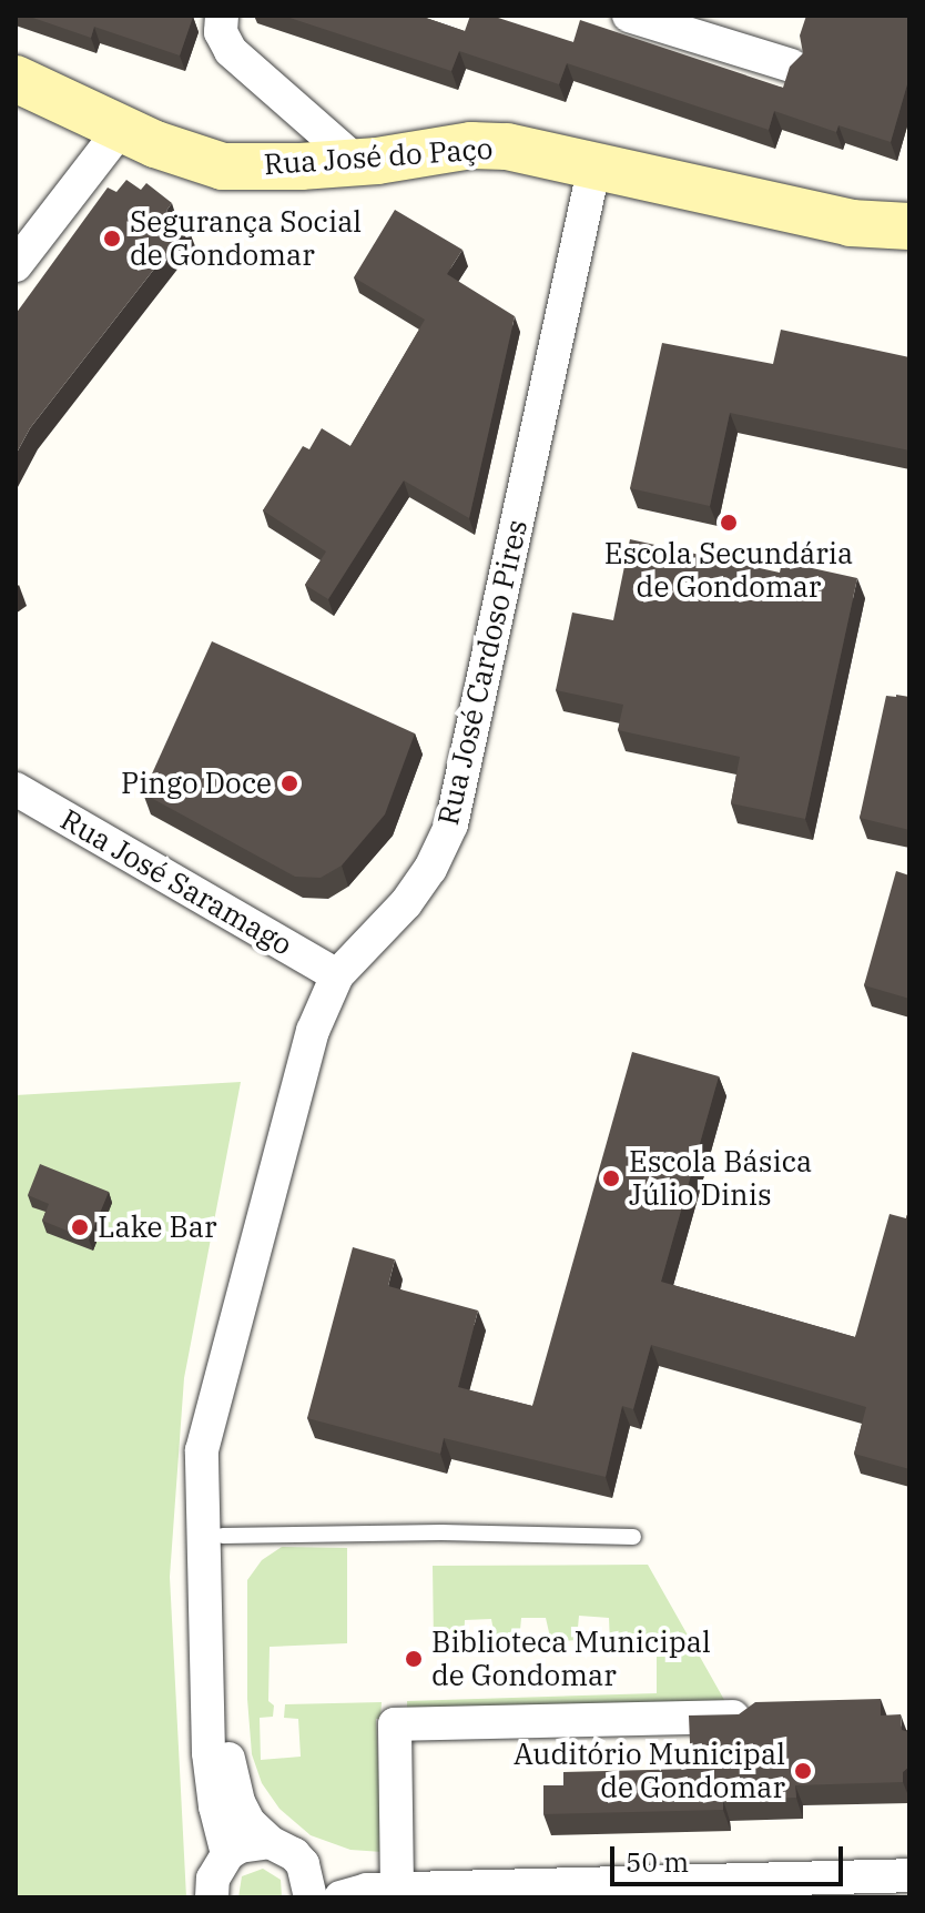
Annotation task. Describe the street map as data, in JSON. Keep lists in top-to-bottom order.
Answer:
{
  "streets": {
    "street": ["Rua José do Paço", "Rua José Cardoso Pires", "Rua José Saramago"]
  },
  "crossings": [
    ["Rua José do Paço", "Rua José Cardoso Pires"],
    ["Rua José Cardoso Pires", "Rua José Saramago"]
  ],
  "places": [
    "Segurança Social de Gondomar",
    "Escola Secundária de Gondomar",
    "Pingo Doce",
    "Escola Básica Júlio Dinis",
    "Lake Bar",
    "Biblioteca Municipal de Gondomar",
    "Auditório Municipal de Gondomar"
  ],
  "scale_bar": "50 m"
}
